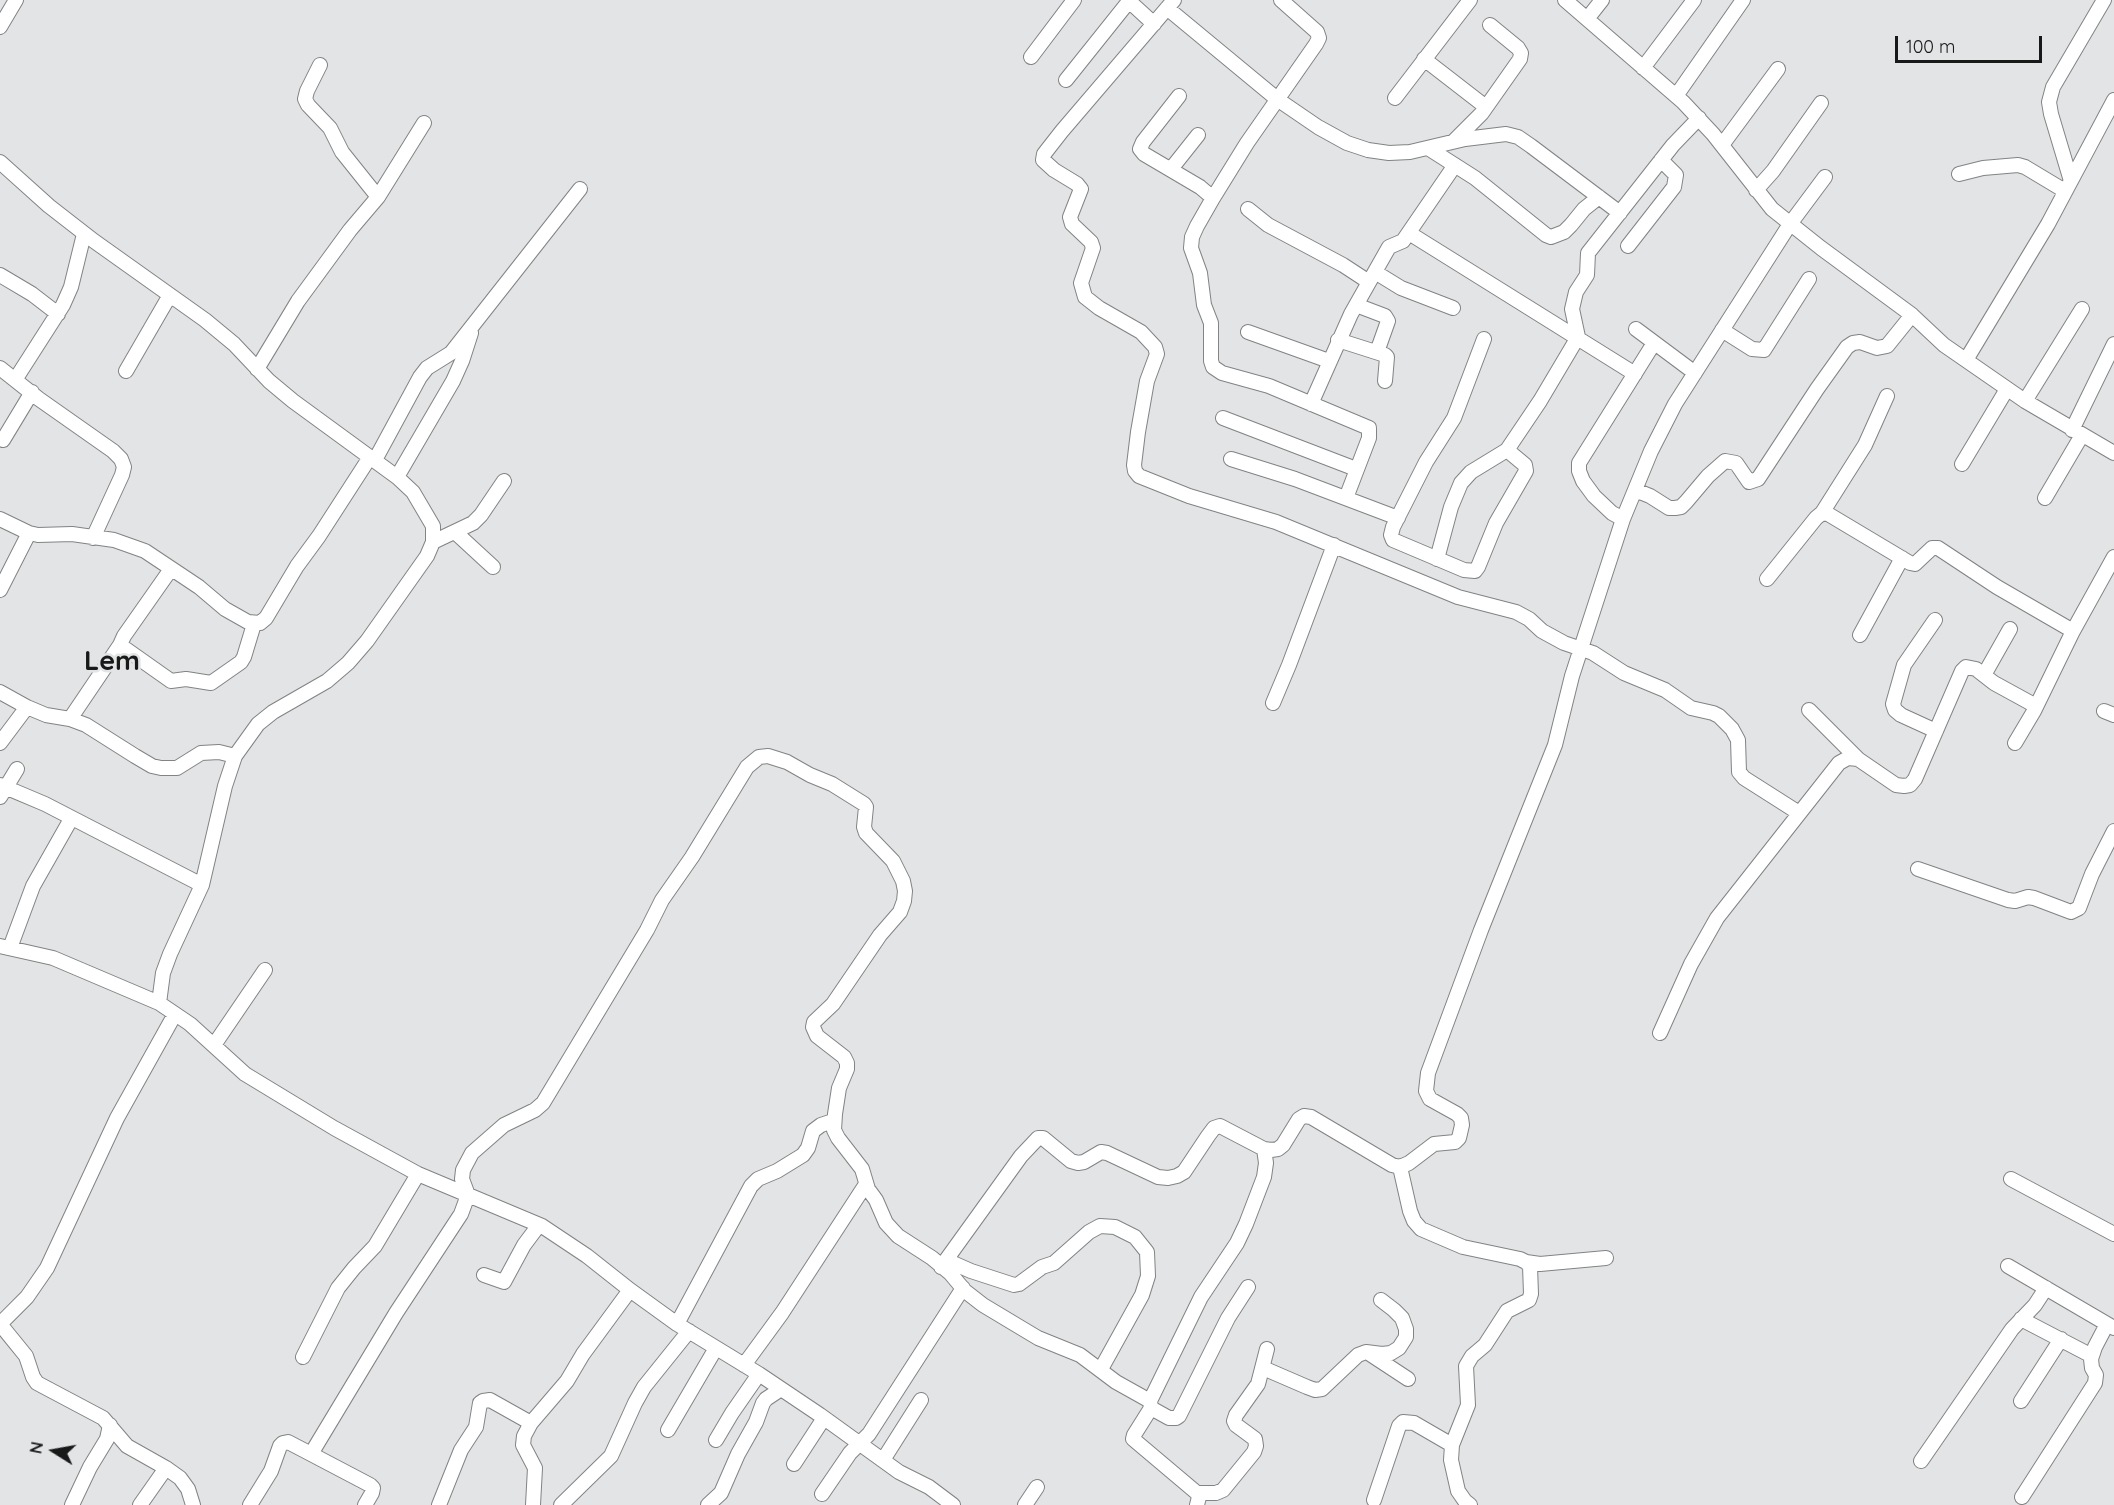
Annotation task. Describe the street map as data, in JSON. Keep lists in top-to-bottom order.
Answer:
{
  "districts": ["Lem"],
  "scale_bar": "100 m",
  "north": "left"
}
